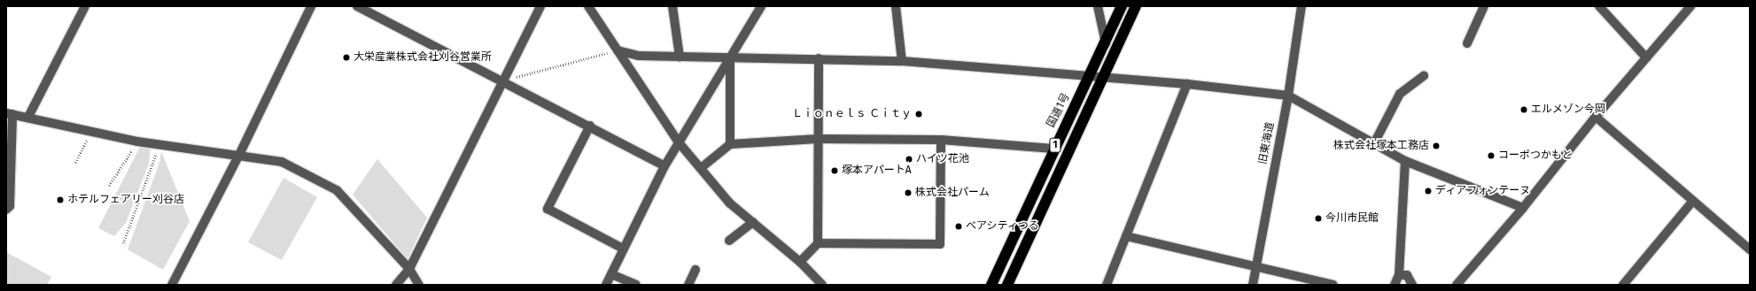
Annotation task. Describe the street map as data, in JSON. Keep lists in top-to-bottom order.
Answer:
{
  "streets": {
    "highway": ["国道1号", "1"],
    "street": ["旧東海道"]
  },
  "places": [
    "大栄産業株式会社刈谷営業所",
    "エルメゾン今岡",
    "Ｌｉｏｎｅｌｓ Ｃｉｔｙ",
    "株式会社塚本工務店",
    "コーポつかもと",
    "ハイツ花池",
    "塚本アパートA",
    "ディアフォンテーヌ",
    "株式会社パーム",
    "ホテルフェアリー刈谷店",
    "今川市民館",
    "ベアシティつる"
  ]
}
